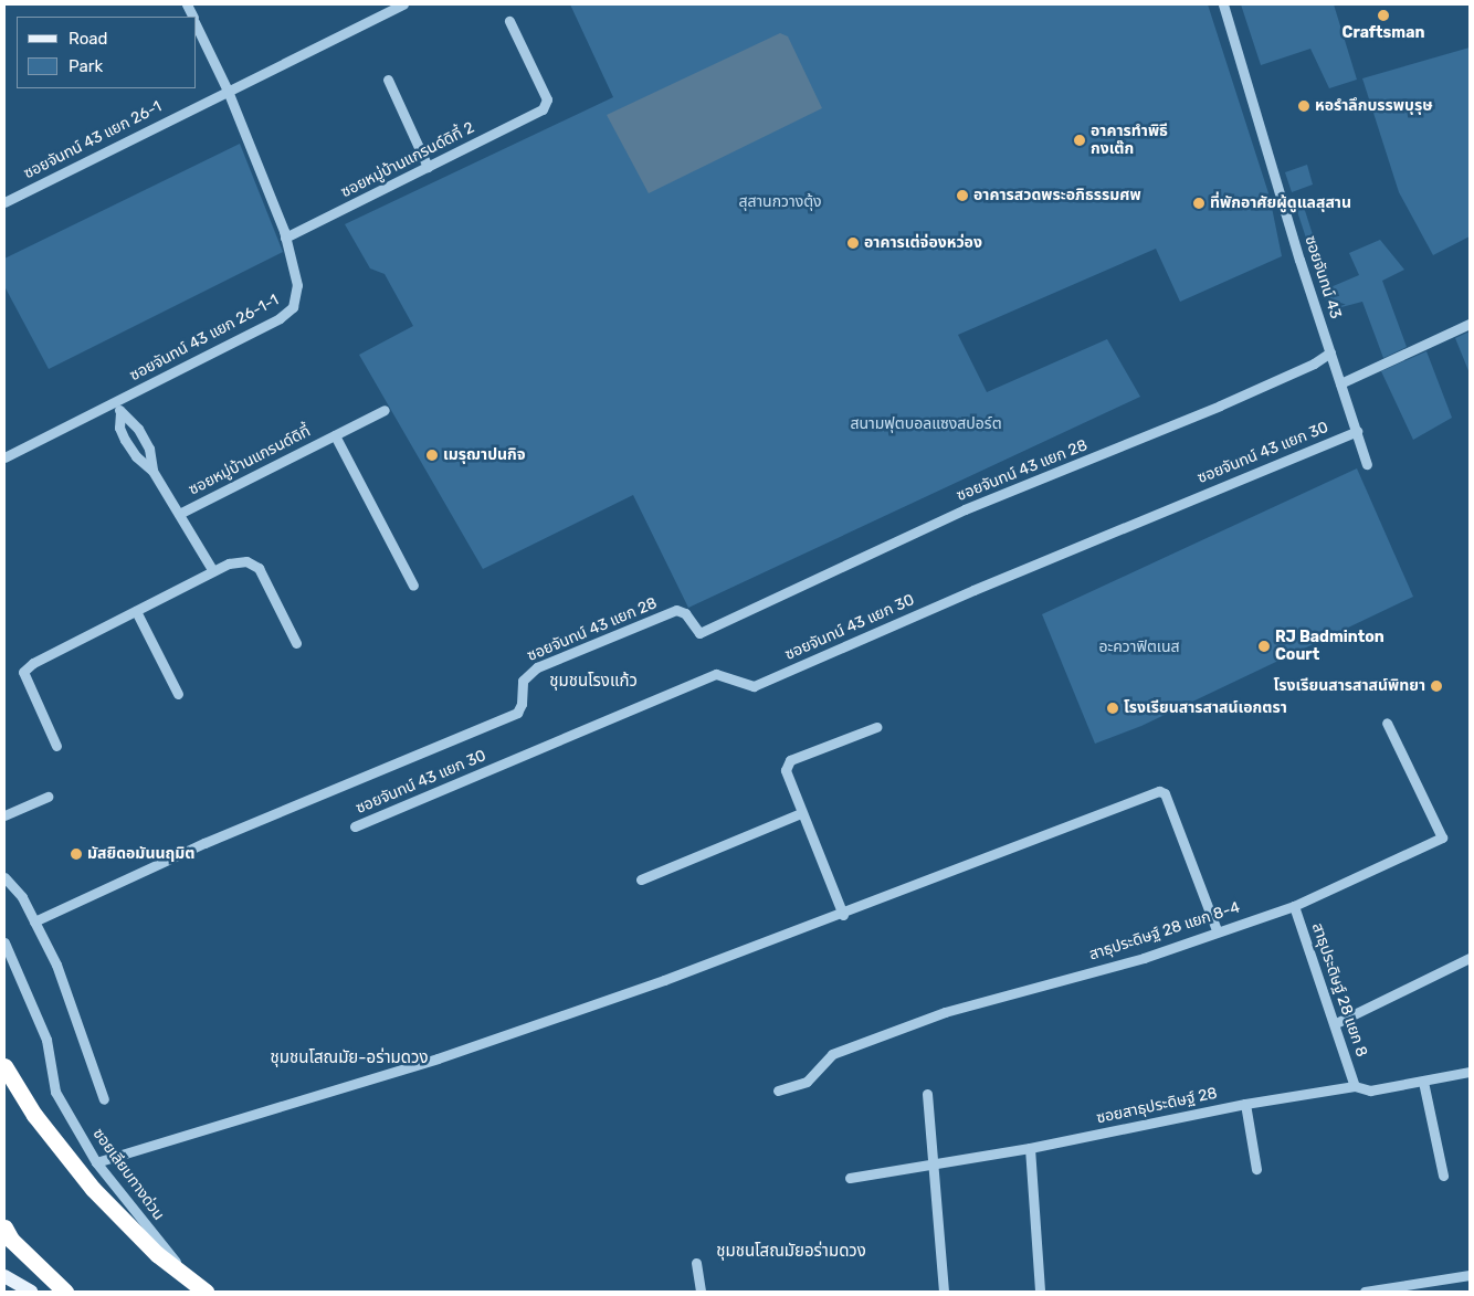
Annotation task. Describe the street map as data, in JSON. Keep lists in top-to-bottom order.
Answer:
{
  "streets": {
    "street": [
      "ซอยจันทน์ 43 แยก 26-1",
      "ซอยหมู่บ้านแกรนด์ดิที้ 2",
      "ซอยจันทน์ 43",
      "ซอยจันทน์ 43 แยก 26-1-1",
      "ซอยจันทน์ 43 แยก 30",
      "ซอยหมู่บ้านแกรนด์ดิที้",
      "ซอยจันทน์ 43 แยก 28",
      "สาธุประดิษฐ์ 28 แยก 8-4",
      "สาธุประดิษฐ์ 28 แยก 8",
      "ซอยสาธุประดิษฐ์ 28",
      "ซอยเลียบทางด่วน"
    ]
  },
  "crossings": [
    ["ซอยจันทน์ 43 แยก 26-1", "ซอยจันทน์ 43 แยก 26-1-1"],
    ["ซอยหมู่บ้านแกรนด์ดิที้ 2", "ซอยจันทน์ 43 แยก 26-1-1"],
    ["ซอยจันทน์ 43", "ซอยจันทน์ 43 แยก 30"],
    ["ซอยจันทน์ 43", "ซอยจันทน์ 43 แยก 28"],
    ["ซอยจันทน์ 43 แยก 26-1-1", "ซอยหมู่บ้านแกรนด์ดิที้"],
    ["สาธุประดิษฐ์ 28 แยก 8-4", "สาธุประดิษฐ์ 28 แยก 8"],
    ["สาธุประดิษฐ์ 28 แยก 8", "ซอยสาธุประดิษฐ์ 28"]
  ],
  "districts": ["ชุมชนโรงแก้ว", "ชุมชนโสณมัย-อร่ามดวง", "ชุมชนโสณมัยอร่ามดวง"],
  "parks": ["สุสานกวางตุ้ง", "สนามฟุตบอลแซงสปอร์ต", "อะควาฟิตเนส"],
  "places": [
    "Craftsman",
    "หอรำลึกบรรพบุรุษ",
    "อาคารทำพิธี กงเต๊ก",
    "อาคารสวดพระอภิธรรมศพ",
    "ที่พักอาศัยผู้ดูแลสุสาน",
    "อาคารเต่จ่องหว่อง",
    "เมรุฌาปนกิจ",
    "RJ Badminton Court",
    "โรงเรียนสารสาสน์พิทยา",
    "โรงเรียนสารสาสน์เอกตรา",
    "มัสยิดอมันนฤมิต"
  ],
  "legend": ["Road", "Park"]
}
